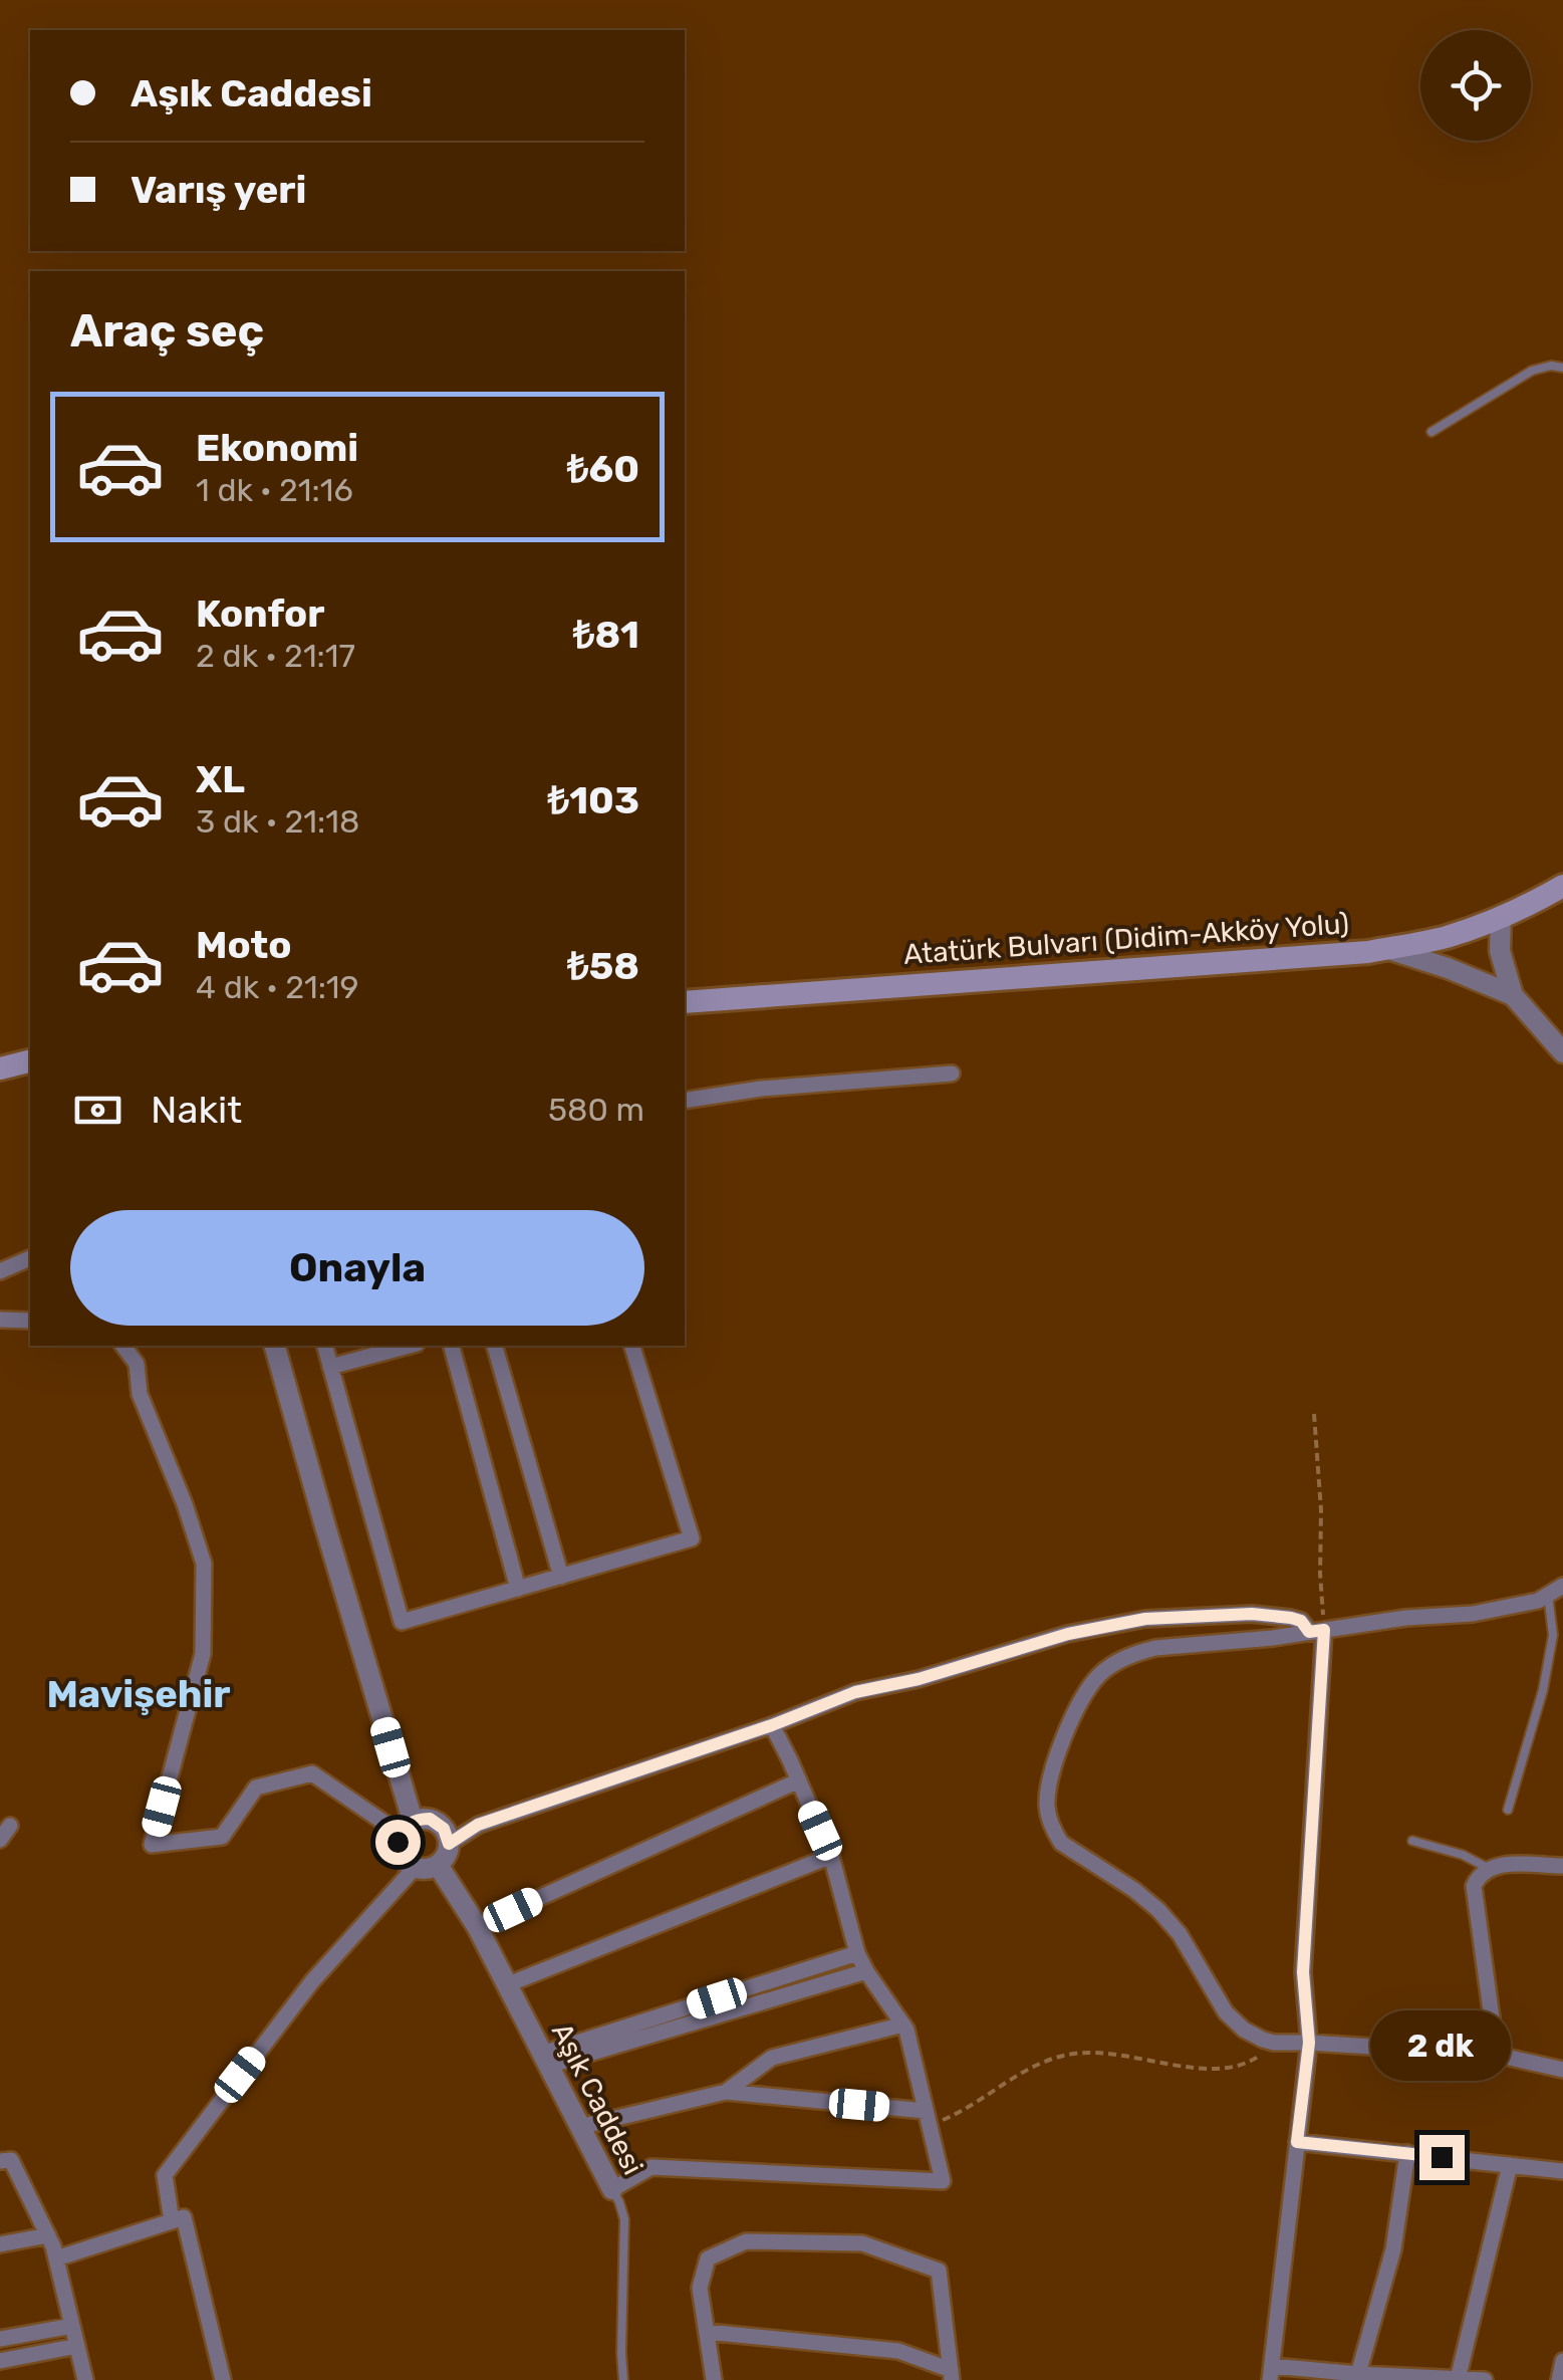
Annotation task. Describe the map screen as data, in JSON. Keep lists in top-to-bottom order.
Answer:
{
  "streets": {
    "main road": ["Atatürk Bulvarı (Didim-Akköy Yolu)"],
    "street": ["Aşık Caddesi"]
  },
  "districts": ["Mavişehir"],
  "page": {
    "banner": ["Aşık Caddesi", "Varış yeri"],
    "heading": "Araç seç",
    "list": [
      {
        "name": "Ekonomi",
        "note": "1 dk · 21:16",
        "value": "₺60"
      },
      {
        "name": "Konfor",
        "note": "2 dk · 21:17",
        "value": "₺81"
      },
      {
        "name": "XL",
        "note": "3 dk · 21:18",
        "value": "₺103"
      },
      {
        "name": "Moto",
        "note": "4 dk · 21:19",
        "value": "₺58"
      }
    ],
    "pay": ["Nakit", "580 m"],
    "buttons": "Onayla",
    "bubble": "2 dk"
  }
}
